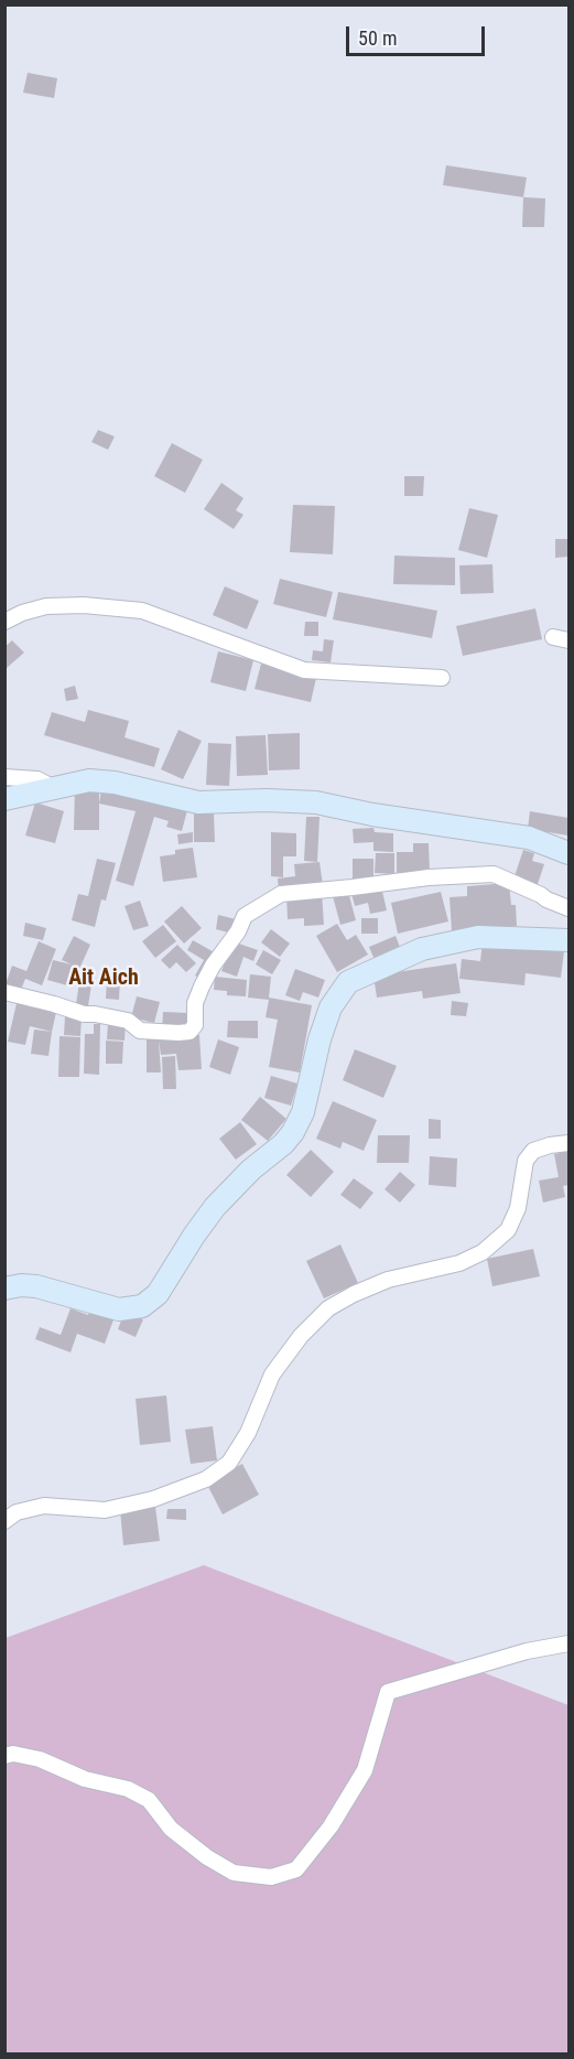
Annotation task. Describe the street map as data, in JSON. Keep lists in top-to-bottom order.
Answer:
{
  "districts": ["Ait Aich"],
  "scale_bar": "50 m"
}
